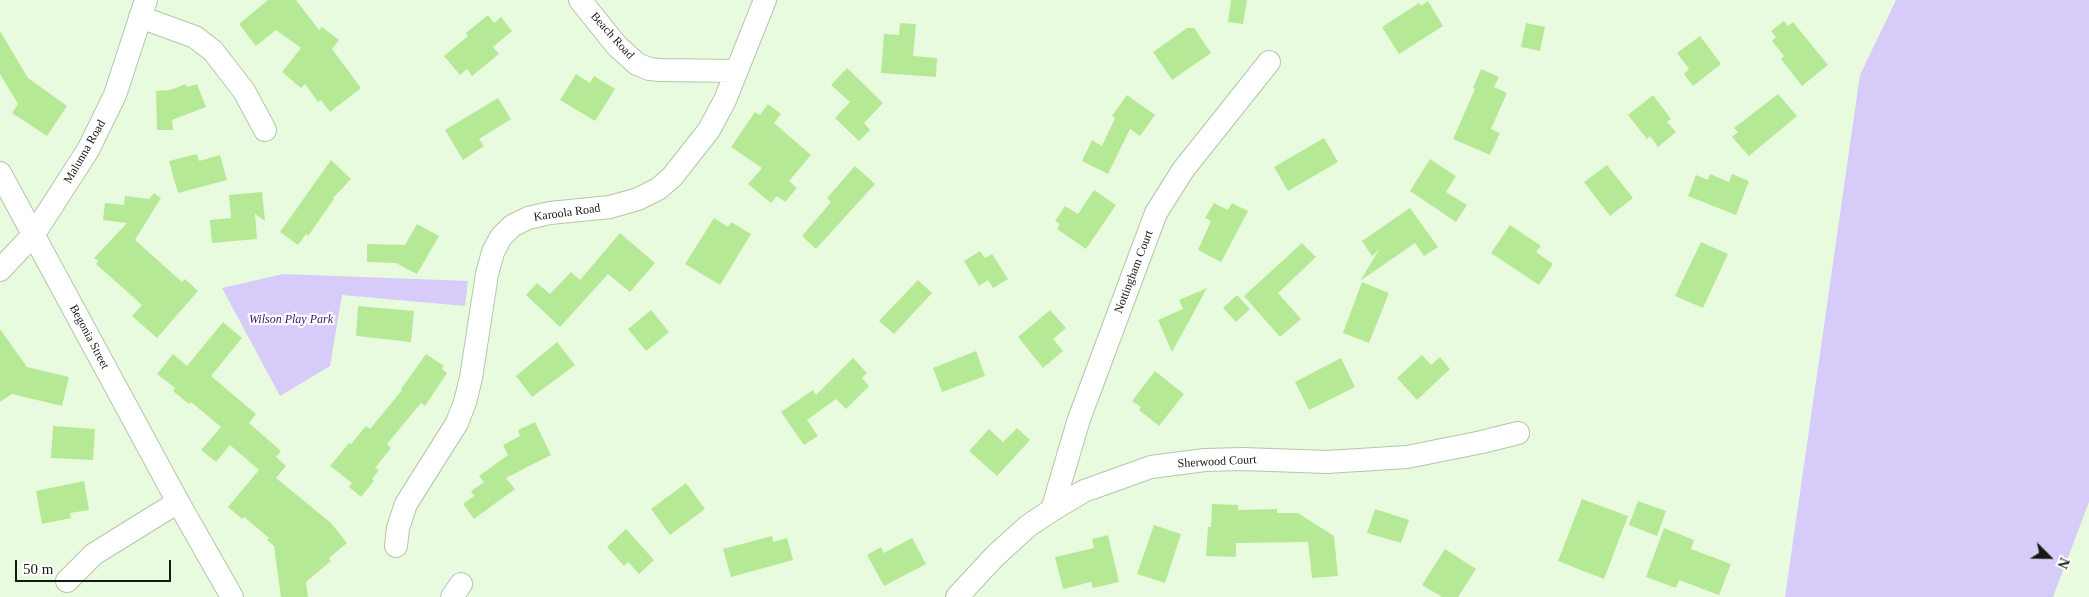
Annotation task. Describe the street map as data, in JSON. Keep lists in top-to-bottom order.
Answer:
{
  "streets": {
    "street": [
      "Beach Road",
      "Malunna Road",
      "Karoola Road",
      "Nottingham Court",
      "Begonia Street",
      "Sherwood Court"
    ]
  },
  "crossings": [
    ["Beach Road", "Karoola Road"],
    ["Malunna Road", "Begonia Street"],
    ["Nottingham Court", "Sherwood Court"]
  ],
  "parks": ["Wilson Play Park"],
  "scale_bar": "50 m",
  "north": "bottom right"
}
